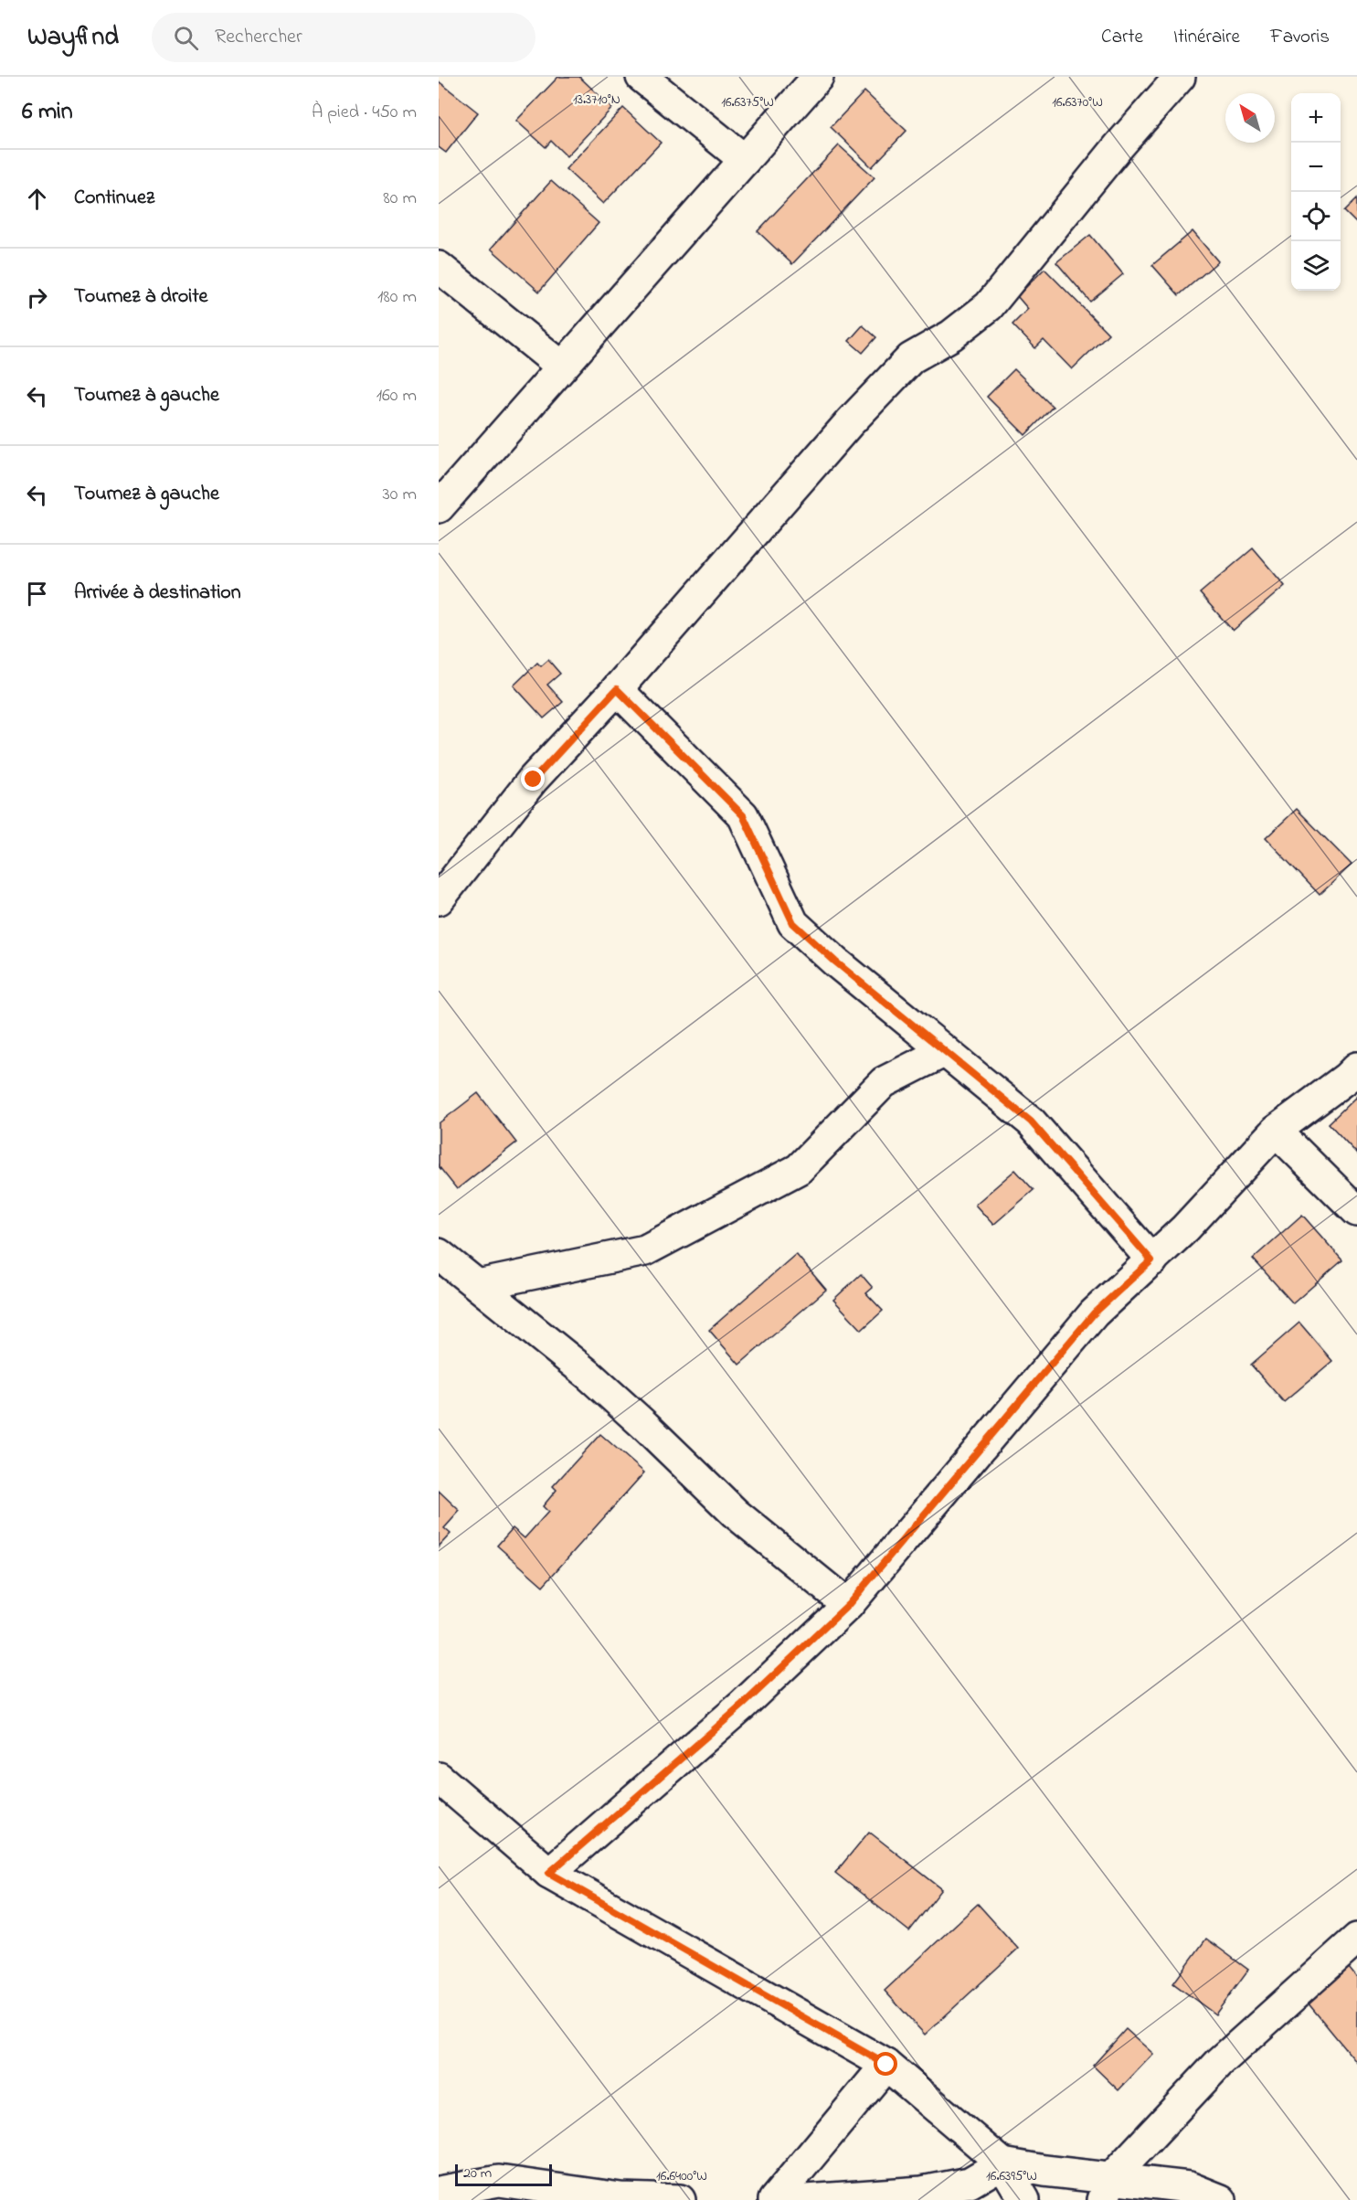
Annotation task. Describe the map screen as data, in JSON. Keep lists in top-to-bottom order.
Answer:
{
  "scale_bar": "20 m",
  "north": "top left",
  "page": {
    "header": "Wayfind",
    "search": "Rechercher",
    "nav": ["Carte", "Itinéraire", "Favoris"],
    "heading": ["6 min", "À pied · 450 m"],
    "map_buttons": ["+", "−"],
    "list": [
      ["Continuez", "80 m"],
      ["Tournez à droite", "180 m"],
      ["Tournez à gauche", "160 m"],
      ["Tournez à gauche", "30 m"],
      "Arrivée à destination"
    ],
    "scale": "20 m"
  },
  "coordinates": [
    "13.3710°N",
    "16.6375°W",
    "16.6370°W",
    "16.6400°W",
    "16.6395°W"
  ]
}
